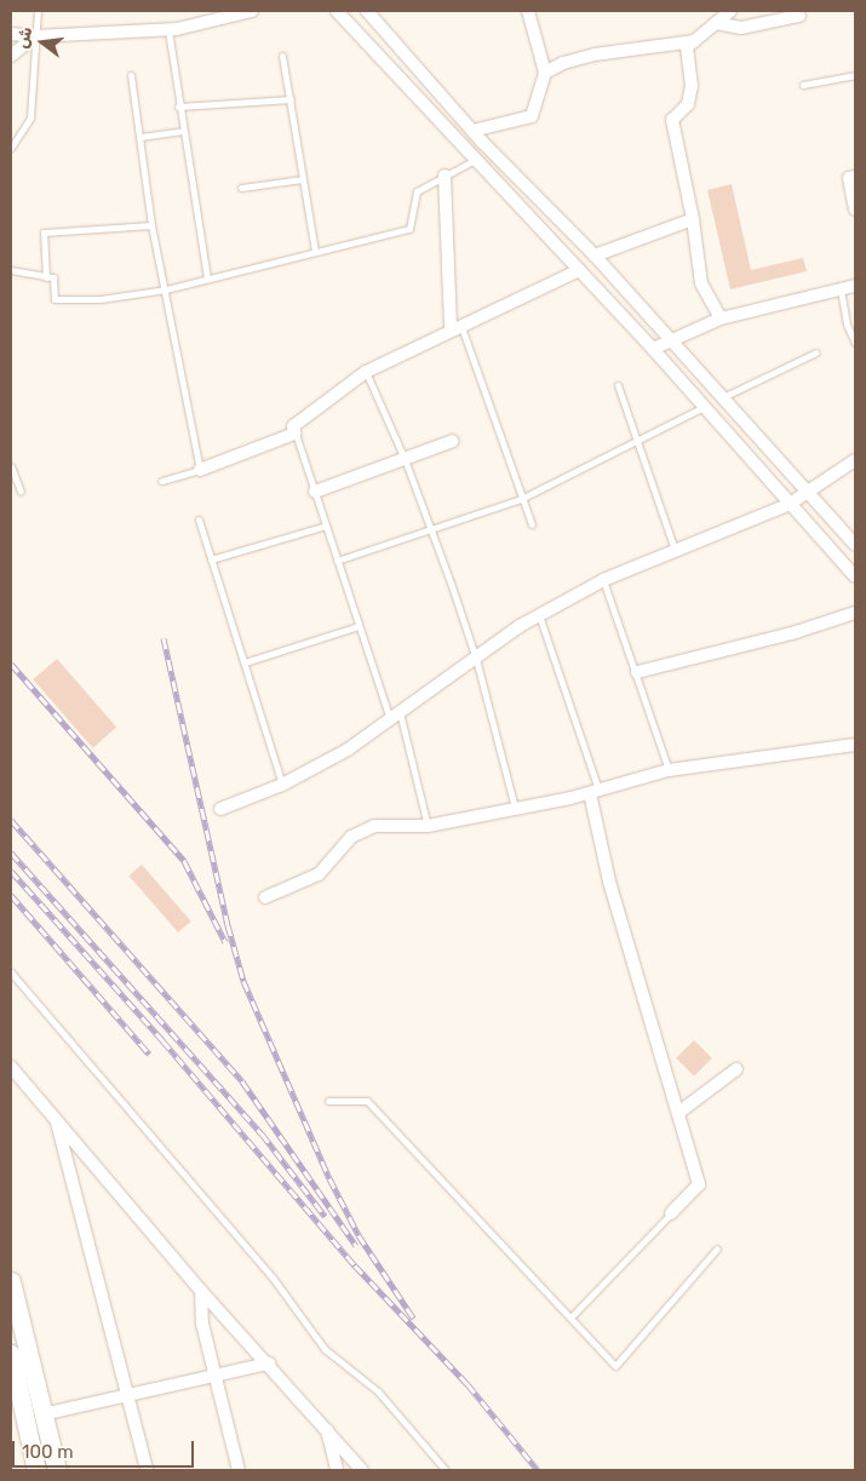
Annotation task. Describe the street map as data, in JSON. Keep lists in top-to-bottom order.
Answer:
{
  "scale_bar": "100 m",
  "north": "left"
}
